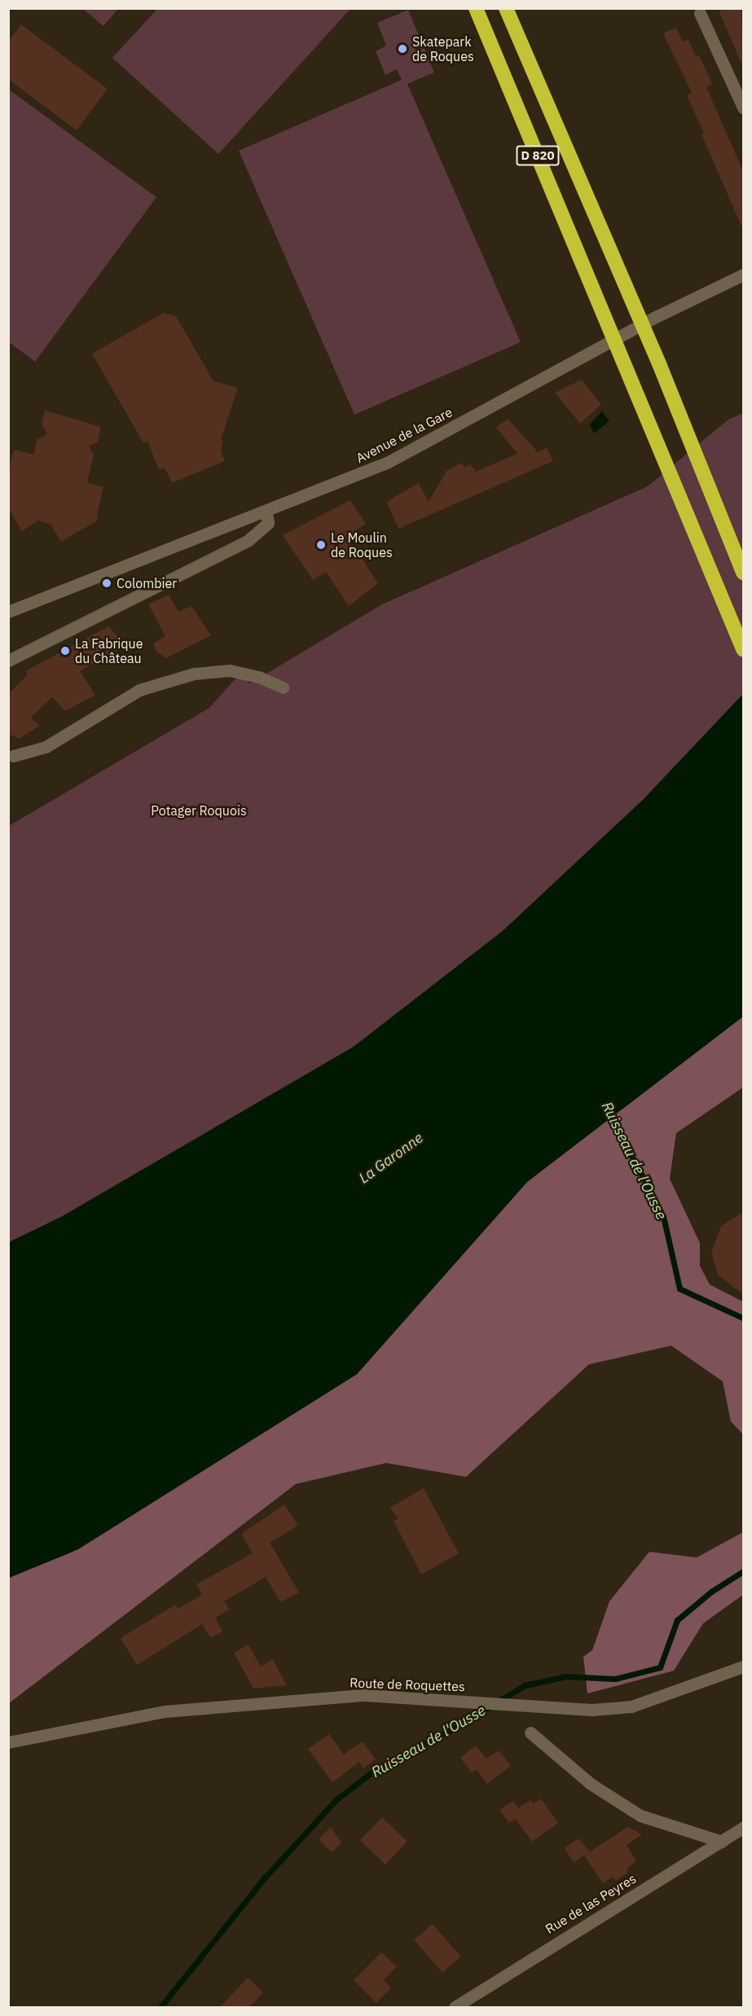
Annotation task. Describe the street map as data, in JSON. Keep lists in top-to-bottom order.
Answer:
{
  "streets": {
    "highway": ["D 820"],
    "street": ["Avenue de la Gare", "Route de Roquettes", "Rue de las Peyres"]
  },
  "water": ["La Garonne", "Ruisseau de l'Ousse"],
  "parks": ["Potager Roquois"],
  "places": [
    "Skatepark de Roques",
    "Le Moulin de Roques",
    "Colombier",
    "La Fabrique du Château"
  ]
}
